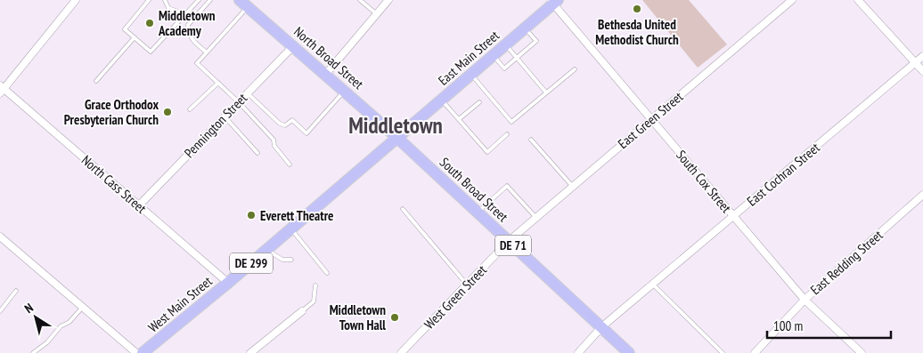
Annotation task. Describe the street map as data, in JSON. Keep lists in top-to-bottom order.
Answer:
{
  "streets": {
    "main road": [
      "North Broad Street",
      "East Main Street",
      "South Broad Street",
      "DE 71",
      "DE 299",
      "West Main Street"
    ],
    "street": [
      "East Green Street",
      "Pennington Street",
      "East Cochran Street",
      "South Cox Street",
      "North Cass Street",
      "East Redding Street",
      "West Green Street"
    ]
  },
  "crossings": [
    ["North Broad Street", "East Main Street"],
    ["North Broad Street", "Pennington Street"],
    ["North Broad Street", "South Broad Street"],
    ["North Broad Street", "West Main Street"],
    ["East Main Street", "South Cox Street"],
    ["East Main Street", "South Broad Street"],
    ["East Main Street", "West Main Street"],
    ["East Green Street", "South Cox Street"],
    ["East Green Street", "South Broad Street"],
    ["East Green Street", "West Green Street"],
    ["Pennington Street", "North Cass Street"],
    ["East Cochran Street", "South Cox Street"],
    ["East Cochran Street", "South Broad Street"],
    ["South Cox Street", "East Redding Street"],
    ["North Cass Street", "West Main Street"],
    ["South Broad Street", "West Green Street"],
    ["South Broad Street", "West Main Street"]
  ],
  "districts": ["Middletown"],
  "places": [
    "Bethesda United Methodist Church",
    "Middletown Academy",
    "Grace Orthodox Presbyterian Church",
    "Everett Theatre",
    "Middletown Town Hall"
  ],
  "scale_bar": "100 m",
  "north": "top left"
}
